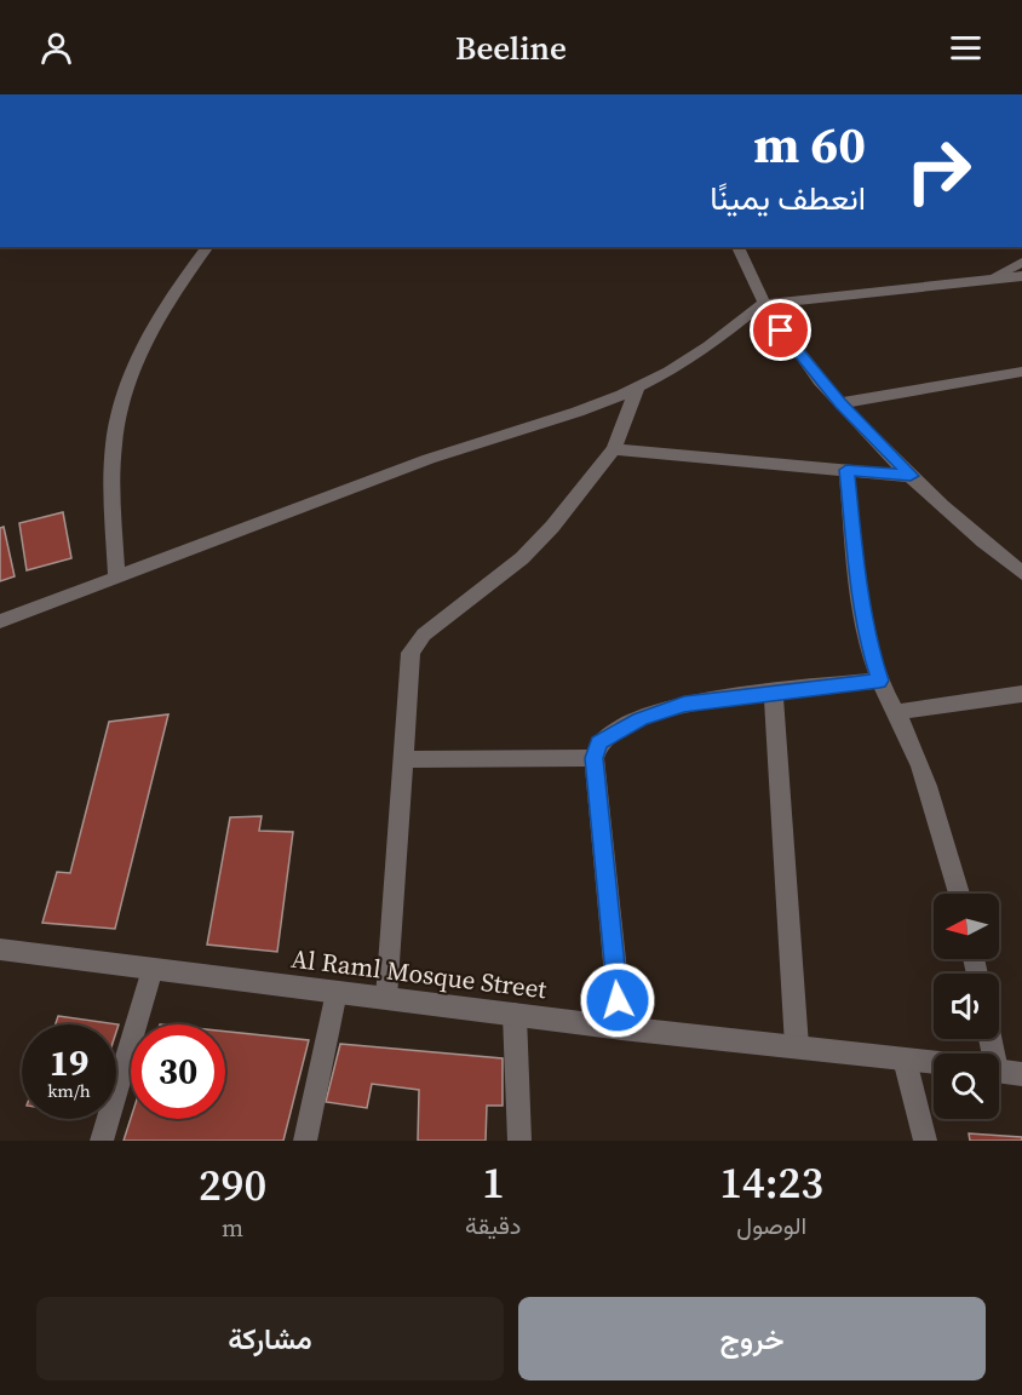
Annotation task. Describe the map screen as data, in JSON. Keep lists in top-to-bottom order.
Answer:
{
  "streets": {
    "street": ["Al Raml Mosque Street"]
  },
  "north": "left",
  "page": {
    "header": "Beeline",
    "turn": ["60 m", "انعطف يمينًا"],
    "speed": "19 km/h",
    "limit": "30",
    "eta": [
      "14:23",
      "الوصول",
      "1",
      "دقيقة",
      "290",
      "m"
    ],
    "buttons": ["خروج", "مشاركة"]
  }
}
